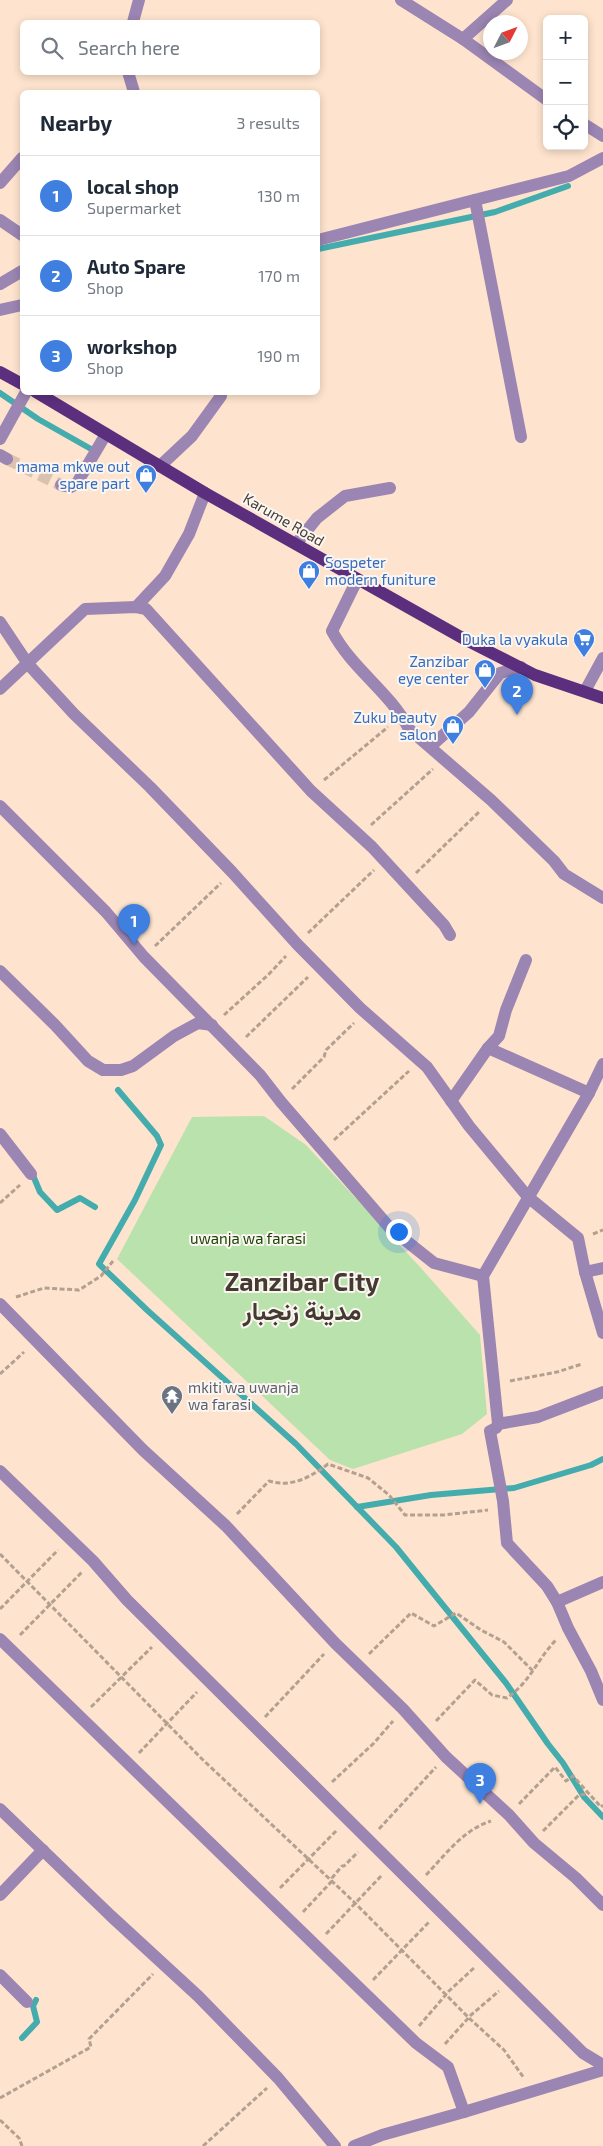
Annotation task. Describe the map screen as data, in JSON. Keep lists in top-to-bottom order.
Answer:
{
  "streets": {
    "main road": ["Karume Road"]
  },
  "districts": ["Zanzibar City مدينة زنجبار"],
  "parks": ["uwanja wa farasi"],
  "places": {
    "shop": [
      "mama mkwe out spare part",
      "Sospeter modern funiture",
      "Zanzibar eye center",
      "Zuku beauty salon"
    ],
    "supermarket": ["Duka la vyakula"],
    "temple": ["mkiti wa uwanja wa farasi"]
  },
  "north": "top right",
  "page": {
    "map_buttons": ["+", "−"],
    "search": "Search here",
    "heading": ["Nearby", "3 results"],
    "list": [
      {
        "mark": "1",
        "name": "local shop",
        "note": "Supermarket",
        "value": "130 m"
      },
      {
        "mark": "2",
        "name": "Auto Spare",
        "note": "Shop",
        "value": "170 m"
      },
      {
        "mark": "3",
        "name": "workshop",
        "note": "Shop",
        "value": "190 m"
      }
    ],
    "pins": ["2", "1", "3"]
  }
}
